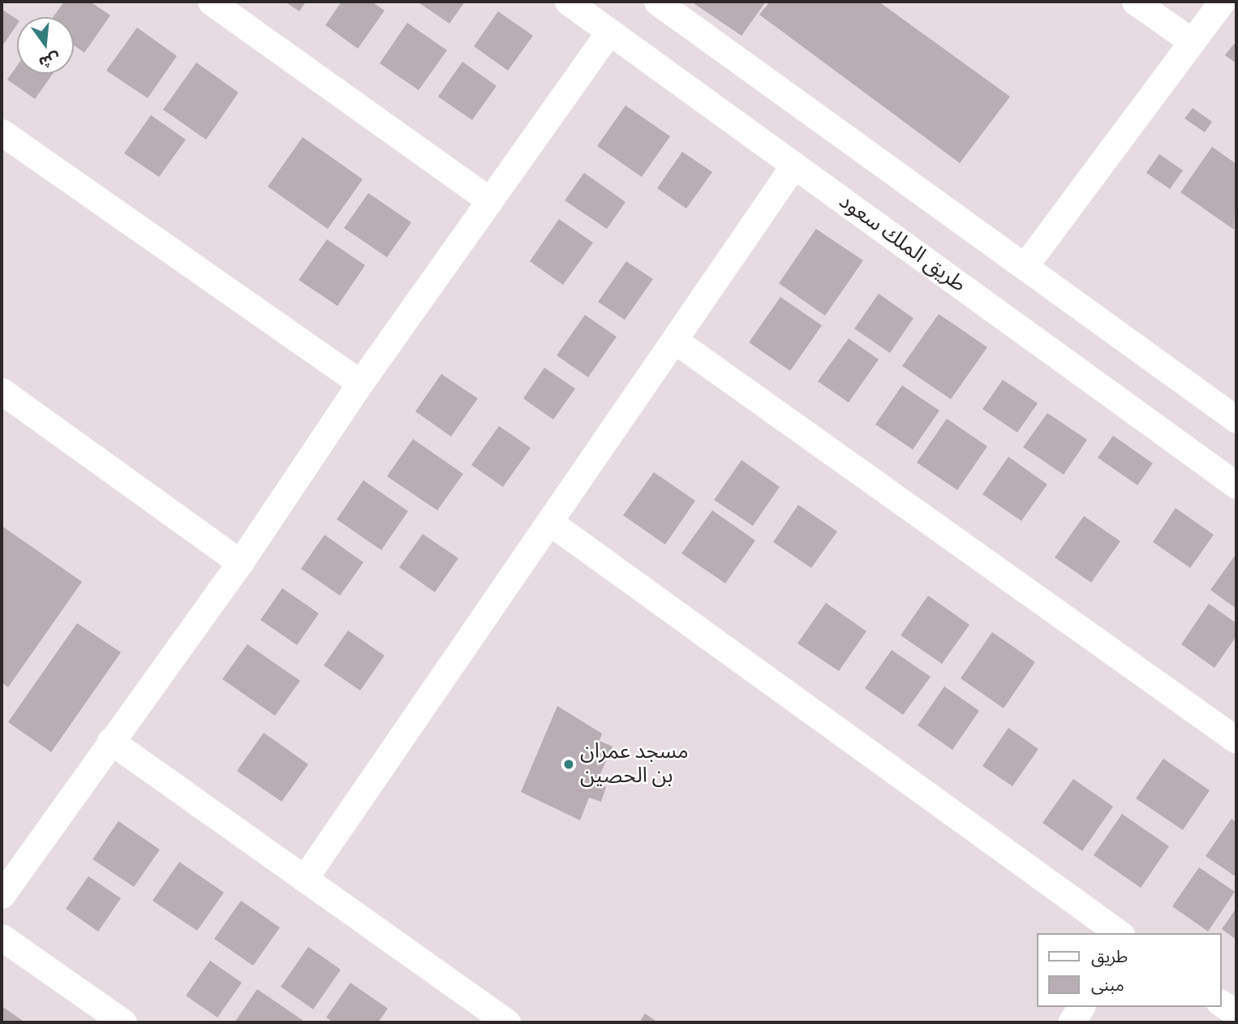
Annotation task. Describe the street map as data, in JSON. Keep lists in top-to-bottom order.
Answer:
{
  "streets": {
    "street": ["طريق الملك سعود"]
  },
  "places": ["مسجد عمران بن الحصين"],
  "legend": ["طريق", "مبنى"],
  "north": "bottom"
}
